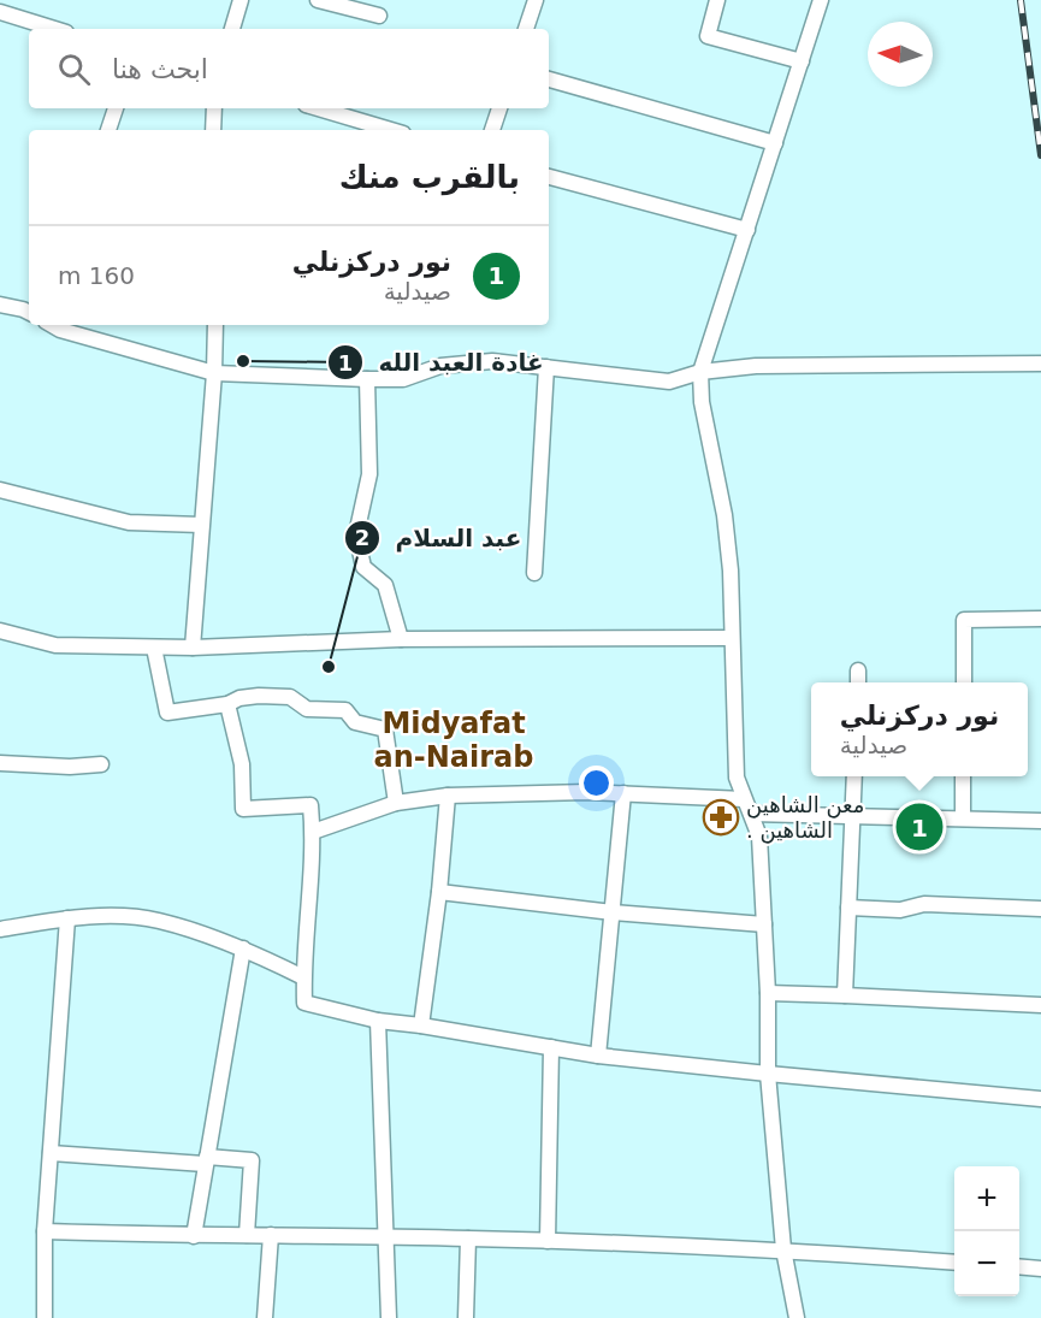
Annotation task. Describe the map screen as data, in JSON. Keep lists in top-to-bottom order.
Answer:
{
  "districts": ["Midyafat an-Nairab"],
  "places": {
    "other": ["غادة العبد الله", "عبد السلام"],
    "pharmacy": ["معن الشاهين . الشاهين"]
  },
  "north": "left",
  "page": {
    "search": "ابحث هنا",
    "heading": "بالقرب منك",
    "list": [
      {
        "mark": "1",
        "name": "نور دركزنلي",
        "note": "صيدلية",
        "value": "160 m"
      }
    ],
    "popup": ["نور دركزنلي", "صيدلية"],
    "pins": "1",
    "map_buttons": ["+", "−"]
  }
}
